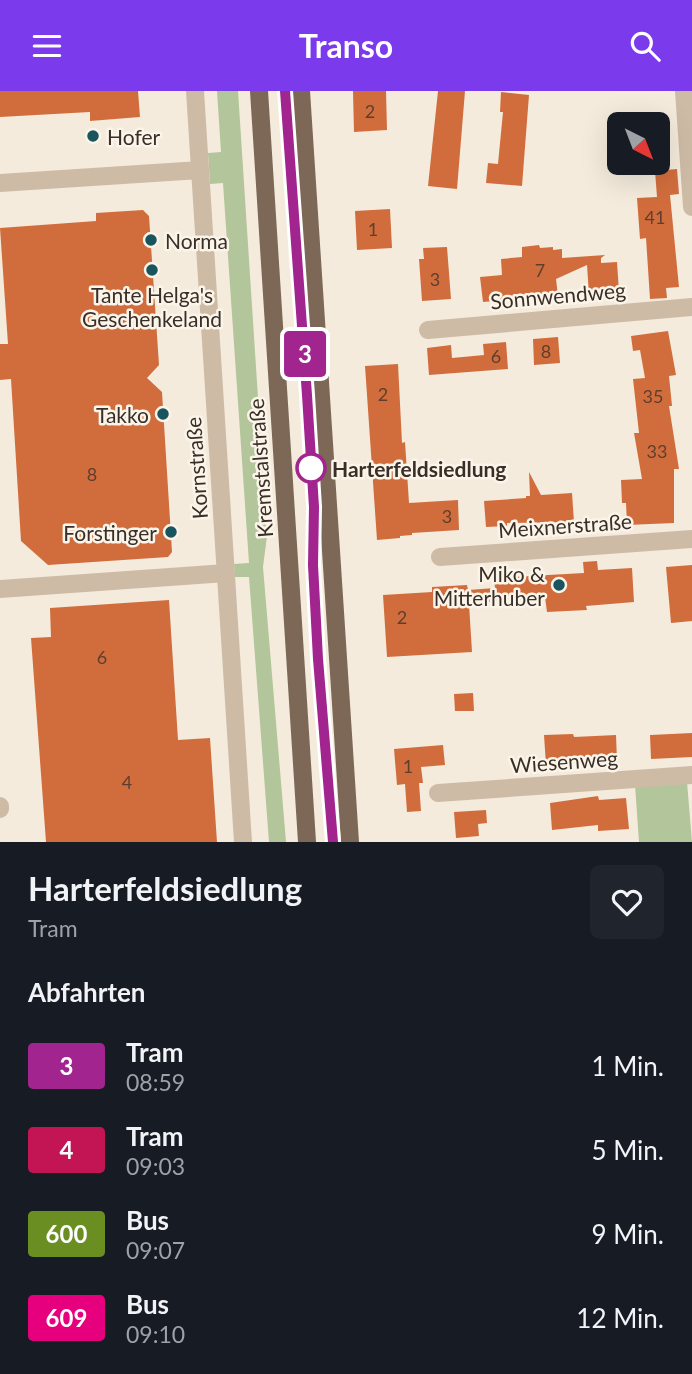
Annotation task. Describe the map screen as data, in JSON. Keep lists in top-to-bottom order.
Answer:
{
  "streets": {
    "main road": ["Kremstalstraße"],
    "street": [
      "Sonnwendweg",
      "Kornstraße",
      "Meixnerstraße",
      "Wiesenweg"
    ]
  },
  "places": [
    "Hofer",
    "Norma",
    "Tante Helga's Geschenkeland",
    "Takko",
    "Harterfeldsiedlung",
    "Forstinger",
    "Miko & Mitterhuber"
  ],
  "lines": ["tram line 3"],
  "house_numbers": [
    "2",
    "41",
    "1",
    "7",
    "3",
    "8",
    "6",
    "2",
    "35",
    "33",
    "8",
    "3",
    "2",
    "6",
    "1",
    "4"
  ],
  "north": "bottom right",
  "page": {
    "header": "Transo",
    "on_map": "3",
    "heading": [
      ["Harterfeldsiedlung", "Tram"],
      "Abfahrten"
    ],
    "list": [
      {
        "mark": "3",
        "name": "Tram",
        "note": "08:59",
        "value": "1 Min."
      },
      {
        "mark": "4",
        "name": "Tram",
        "note": "09:03",
        "value": "5 Min."
      },
      {
        "mark": "600",
        "name": "Bus",
        "note": "09:07",
        "value": "9 Min."
      },
      {
        "mark": "609",
        "name": "Bus",
        "note": "09:10",
        "value": "12 Min."
      }
    ]
  }
}
